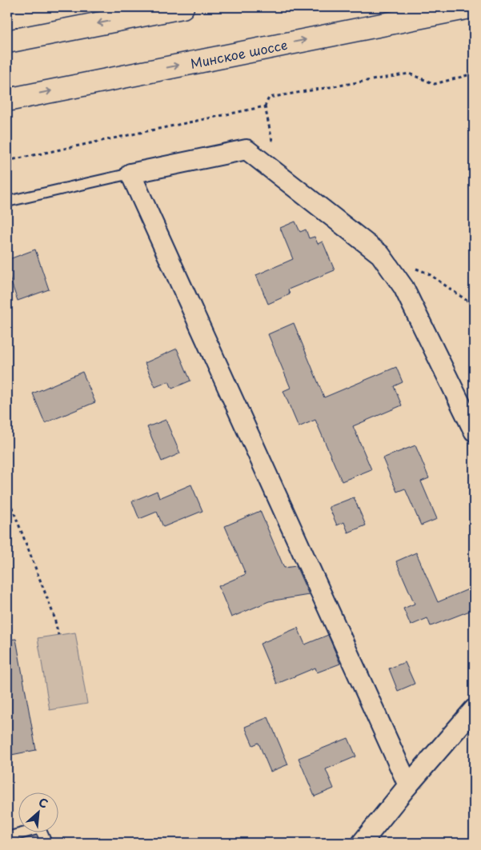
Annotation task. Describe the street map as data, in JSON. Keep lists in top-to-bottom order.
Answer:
{
  "streets": {
    "highway": ["Минское шоссе"]
  },
  "north": "top right"
}
